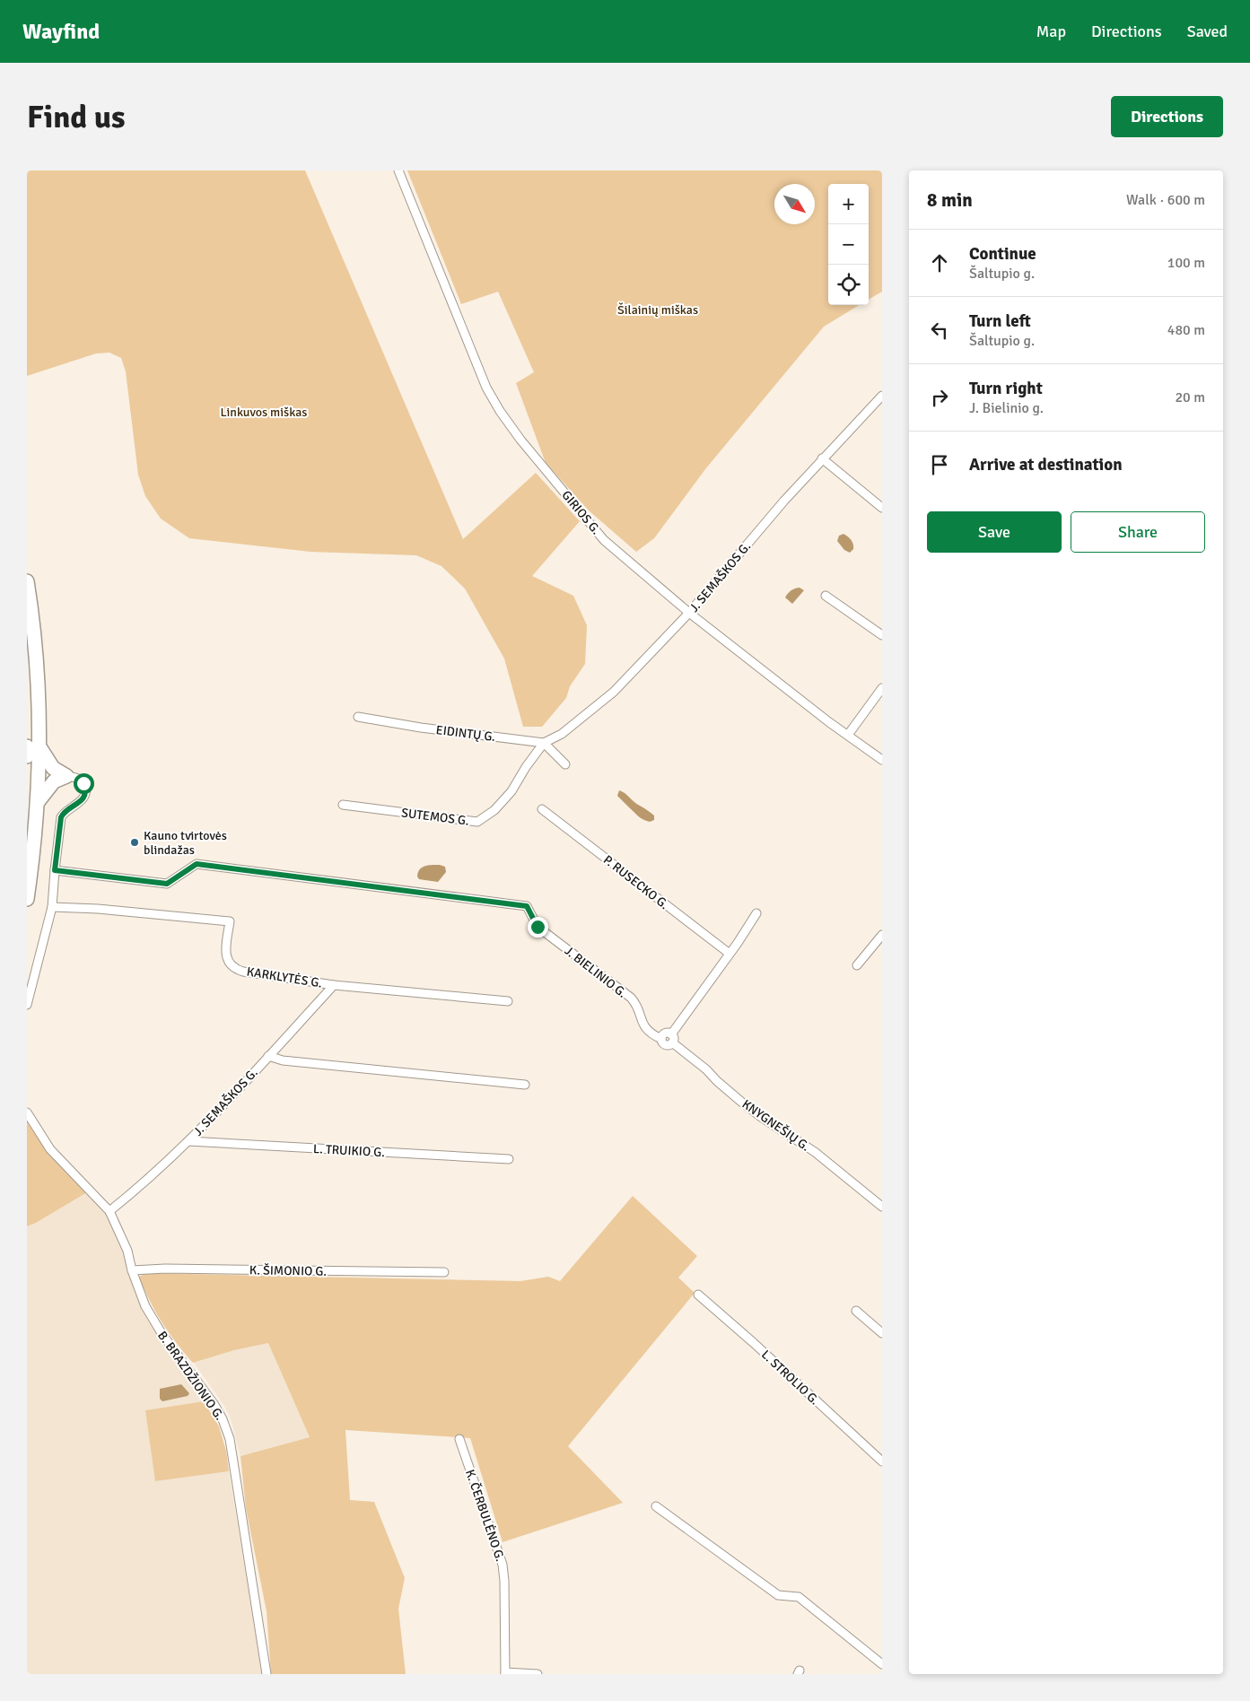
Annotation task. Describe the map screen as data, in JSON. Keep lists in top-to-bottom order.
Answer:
{
  "streets": {
    "street": [
      "GIRIOS G.",
      "J. SEMAŠKOS G.",
      "EIDINTŲ G.",
      "SUTEMOS G.",
      "P. RUSECKO G.",
      "J. BIELINIO G.",
      "KARKLYTĖS G.",
      "KNYGNEŠIŲ G.",
      "L. TRUIKIO G.",
      "K. ŠIMONIO G.",
      "B. BRAZDŽIONIO G.",
      "L. STROLIO G.",
      "K. ČERBULĖNO G."
    ]
  },
  "crossings": [
    ["GIRIOS G.", "J. SEMAŠKOS G."],
    ["J. SEMAŠKOS G.", "EIDINTŲ G."],
    ["J. SEMAŠKOS G.", "SUTEMOS G."],
    ["J. SEMAŠKOS G.", "KARKLYTĖS G."],
    ["J. SEMAŠKOS G.", "L. TRUIKIO G."],
    ["J. SEMAŠKOS G.", "B. BRAZDŽIONIO G."],
    ["EIDINTŲ G.", "SUTEMOS G."],
    ["J. BIELINIO G.", "KNYGNEŠIŲ G."],
    ["K. ŠIMONIO G.", "B. BRAZDŽIONIO G."]
  ],
  "parks": ["Šilainių miškas", "Linkuvos miškas"],
  "places": ["Kauno tvirtovės blindažas"],
  "north": "bottom right",
  "page": {
    "header": "Wayfind",
    "nav": ["Map", "Directions", "Saved"],
    "buttons": [
      "Directions",
      ["Save", "Share"]
    ],
    "title": "Find us",
    "heading": ["8 min", "Walk · 600 m"],
    "map_buttons": ["+", "−"],
    "list": [
      ["Continue", "Šaltupio g.", "100 m"],
      ["Turn left", "Šaltupio g.", "480 m"],
      ["Turn right", "J. Bielinio g.", "20 m"],
      "Arrive at destination"
    ]
  }
}
